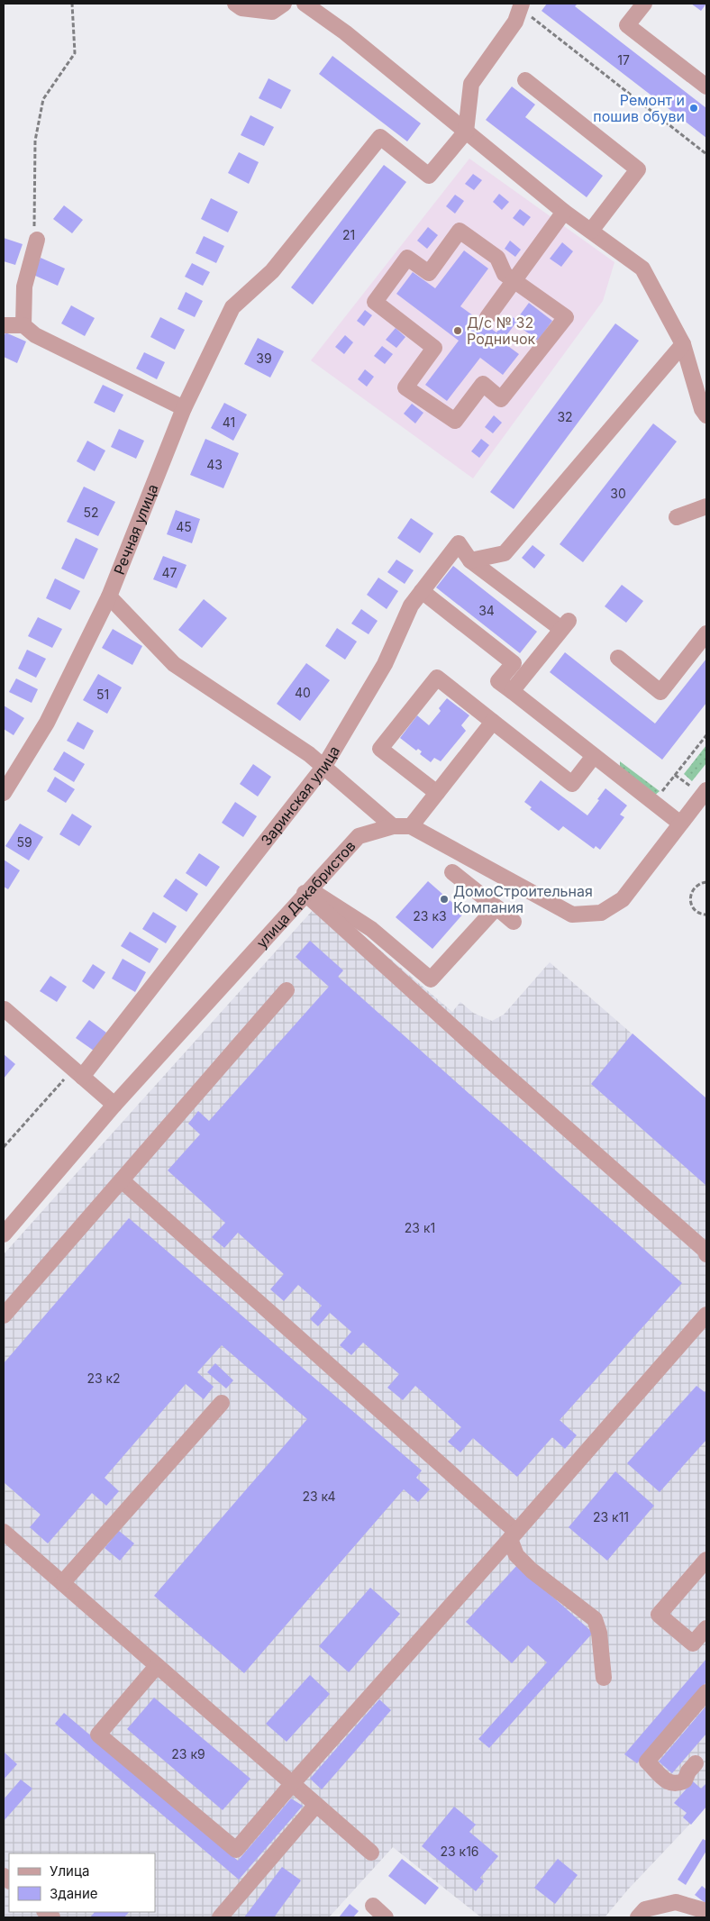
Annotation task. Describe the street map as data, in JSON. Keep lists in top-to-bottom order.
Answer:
{
  "streets": {
    "street": ["Речная улица", "Заринская улица", "улица Декабристов"]
  },
  "places": ["Ремонт и пошив обуви", "Д/с № 32 Родничок", "ДомоСтроительная Компания"],
  "house_numbers": [
    "17",
    "21",
    "39",
    "32",
    "41",
    "43",
    "30",
    "52",
    "45",
    "47",
    "34",
    "40",
    "51",
    "59",
    "23 к3",
    "23 к1",
    "23 к2",
    "23 к4",
    "23 к11",
    "23 к9",
    "23 к16"
  ],
  "legend": ["Улица", "Здание"]
}
